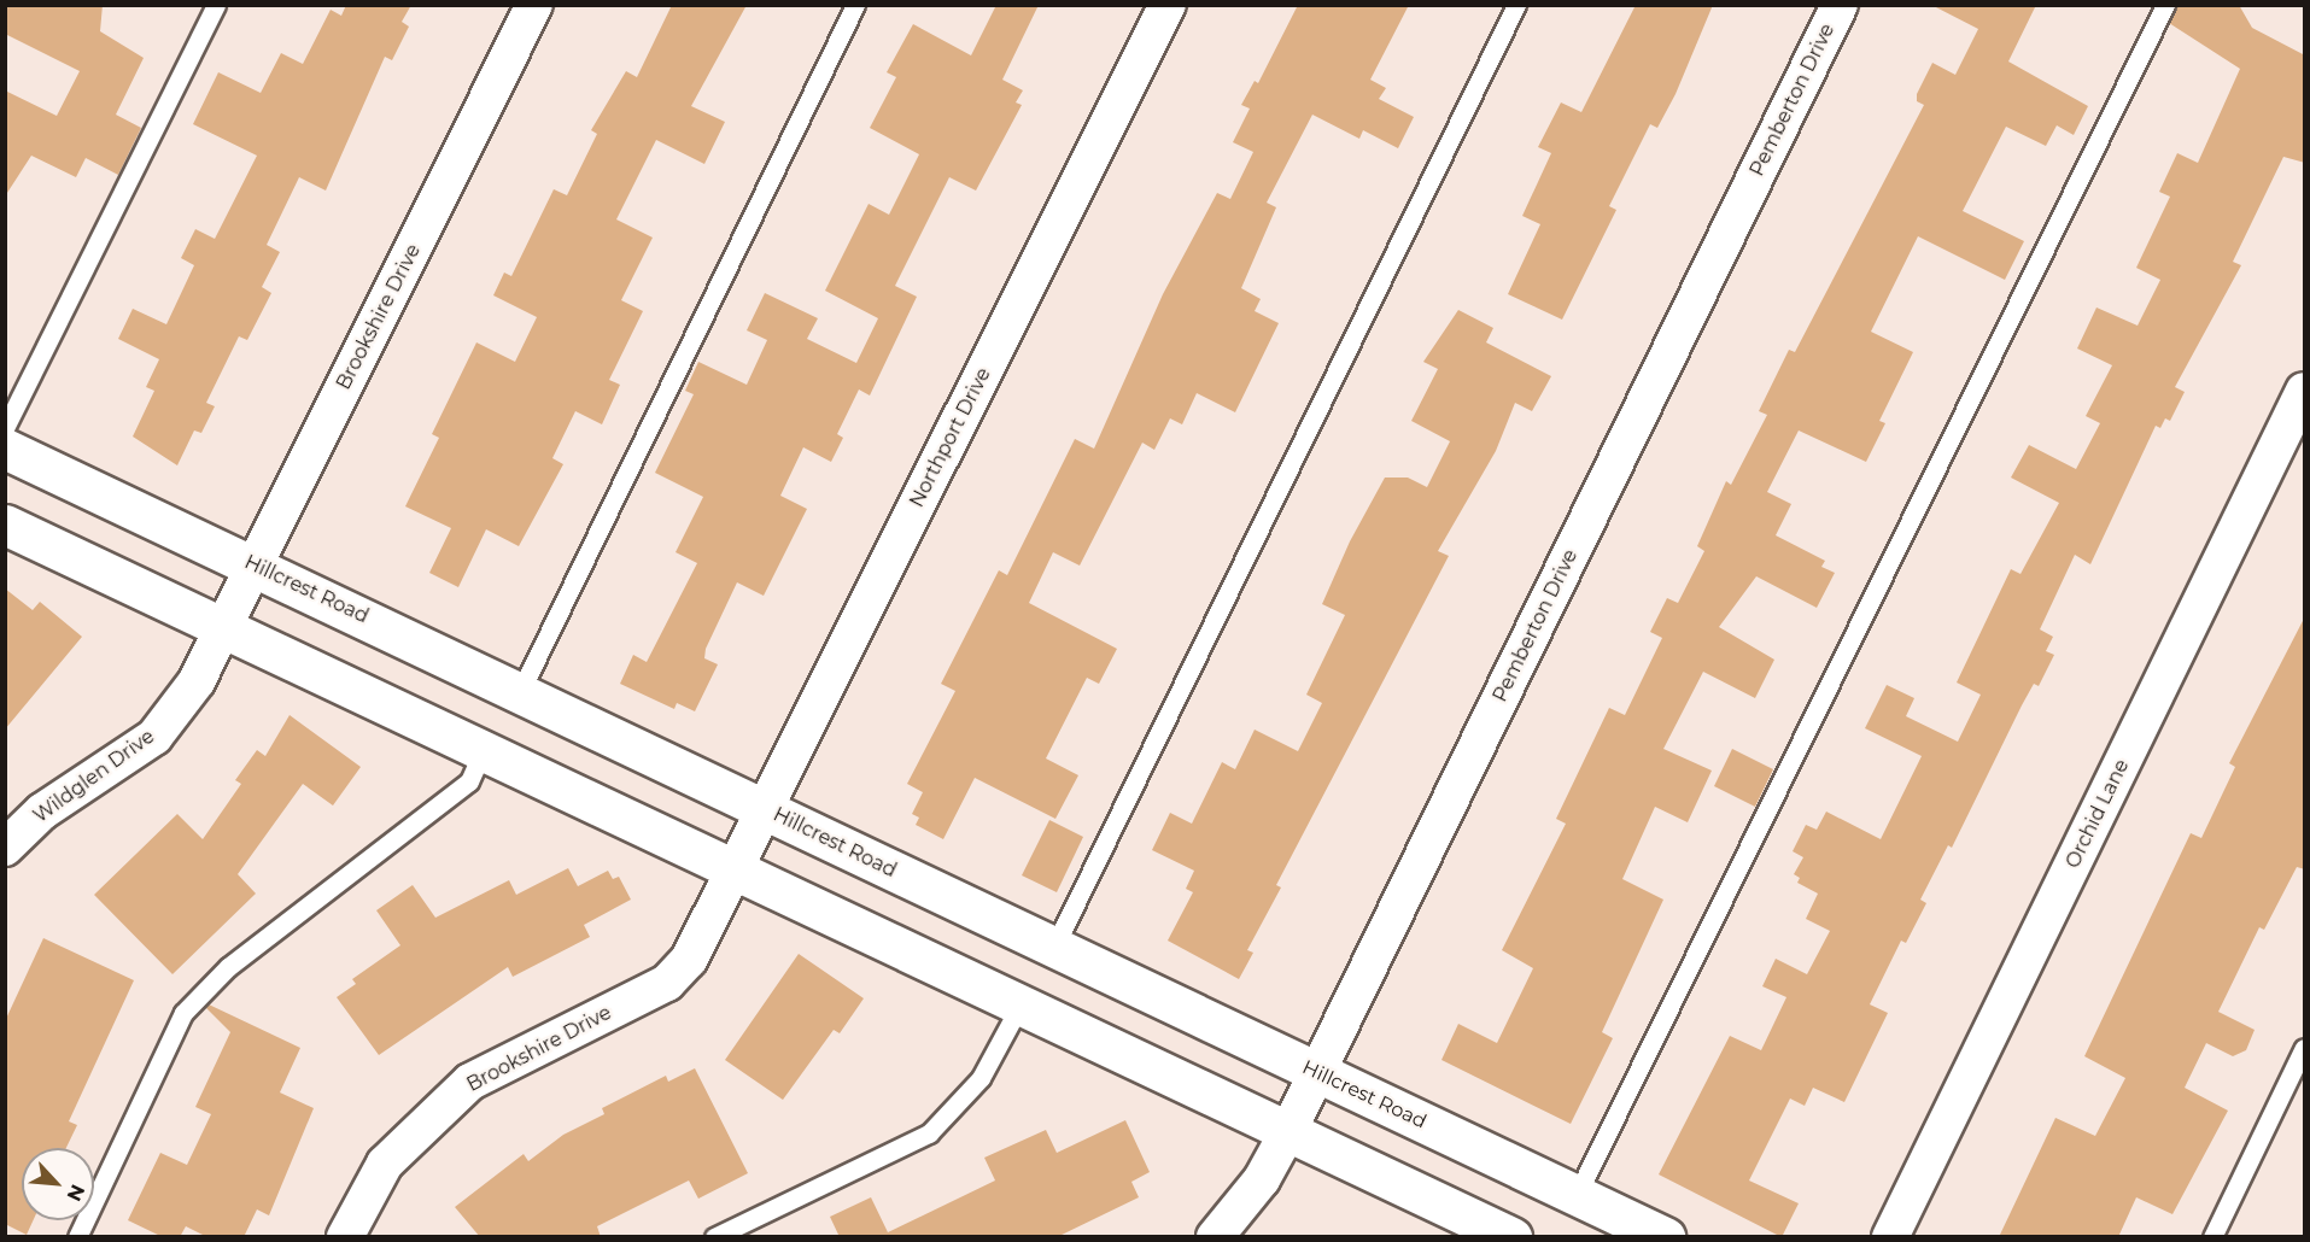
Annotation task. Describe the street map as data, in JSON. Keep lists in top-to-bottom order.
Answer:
{
  "streets": {
    "main road": ["Hillcrest Road"],
    "street": [
      "Pemberton Drive",
      "Brookshire Drive",
      "Northport Drive",
      "Wildglen Drive",
      "Orchid Lane"
    ]
  },
  "crossings": [
    ["Pemberton Drive", "Hillcrest Road"],
    ["Brookshire Drive", "Northport Drive"],
    ["Brookshire Drive", "Hillcrest Road"],
    ["Brookshire Drive", "Wildglen Drive"],
    ["Northport Drive", "Hillcrest Road"]
  ],
  "north": "bottom right"
}
